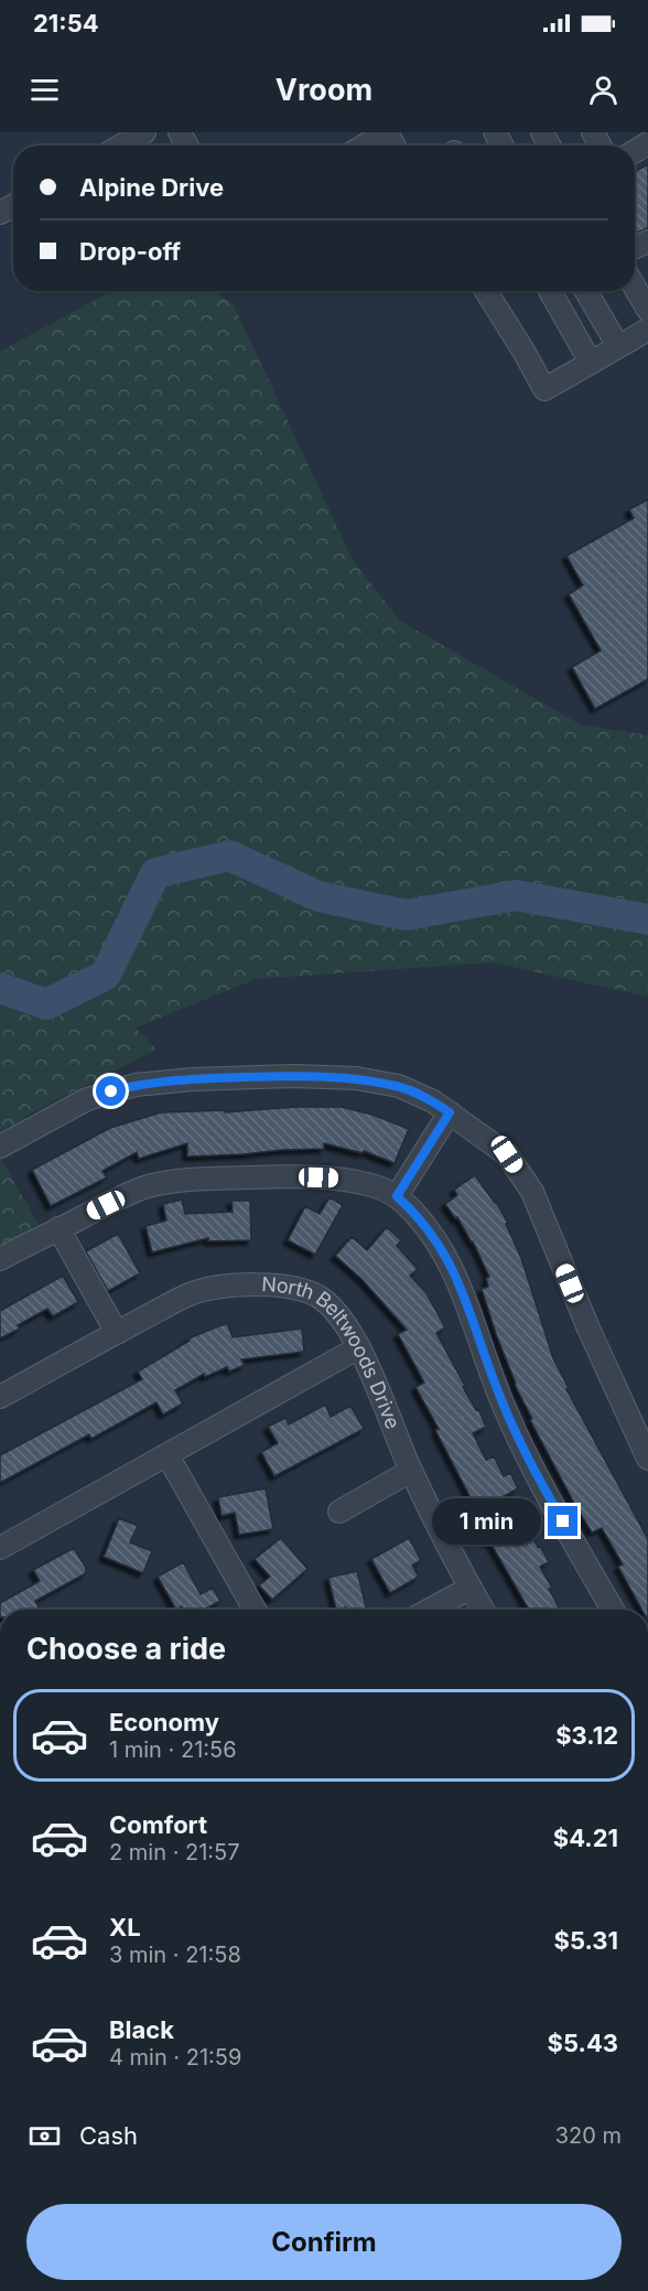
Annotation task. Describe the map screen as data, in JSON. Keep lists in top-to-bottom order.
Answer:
{
  "streets": {
    "street": ["North Beltwoods Drive"]
  },
  "page": {
    "status": "21:54",
    "header": "Vroom",
    "banner": ["Alpine Drive", "Drop-off"],
    "bubble": "1 min",
    "heading": "Choose a ride",
    "list": [
      {
        "name": "Economy",
        "note": "1 min · 21:56",
        "value": "$3.12"
      },
      {
        "name": "Comfort",
        "note": "2 min · 21:57",
        "value": "$4.21"
      },
      {
        "name": "XL",
        "note": "3 min · 21:58",
        "value": "$5.31"
      },
      {
        "name": "Black",
        "note": "4 min · 21:59",
        "value": "$5.43"
      }
    ],
    "pay": ["Cash", "320 m"],
    "buttons": "Confirm"
  }
}
